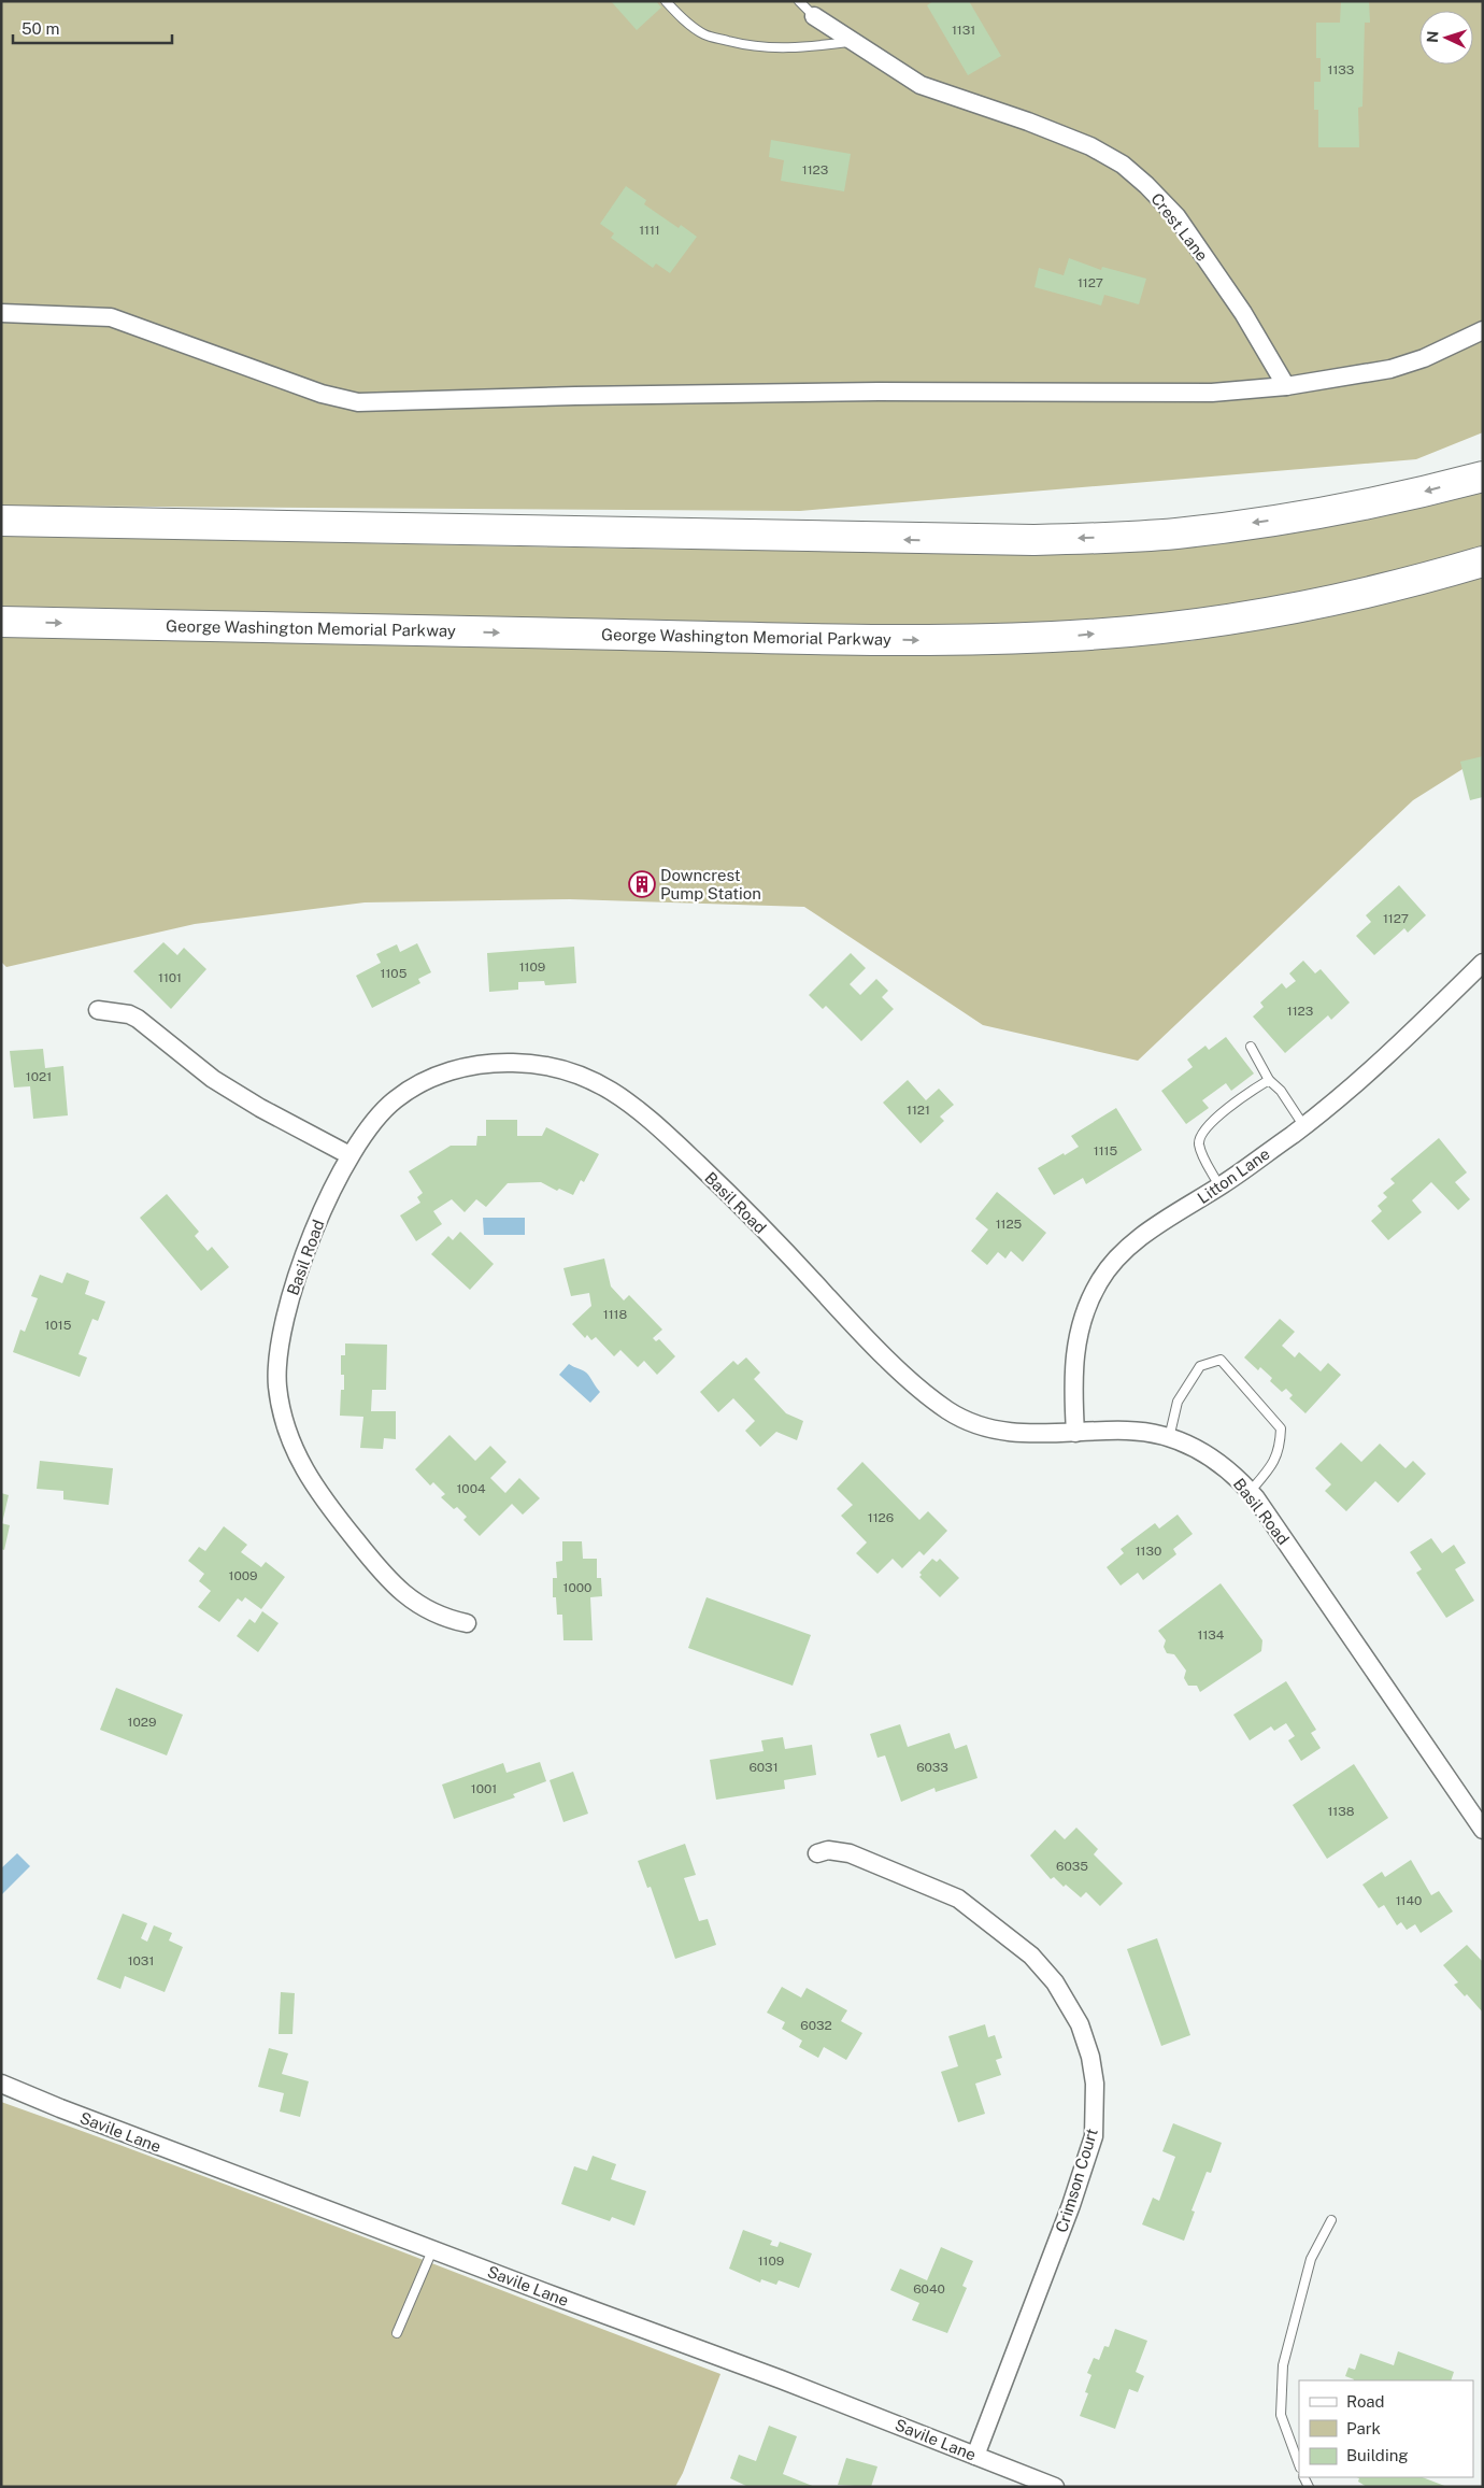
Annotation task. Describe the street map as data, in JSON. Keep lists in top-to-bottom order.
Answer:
{
  "streets": {
    "highway": ["George Washington Memorial Parkway"],
    "street": [
      "Crest Lane",
      "Litton Lane",
      "Basil Road",
      "Savile Lane",
      "Crimson Court"
    ]
  },
  "crossings": [
    ["Litton Lane", "Basil Road"],
    ["Savile Lane", "Crimson Court"]
  ],
  "places": {
    "building": ["Downcrest Pump Station"]
  },
  "house_numbers": [
    "1131",
    "1133",
    "1123",
    "1111",
    "1127",
    "1127",
    "1109",
    "1105",
    "1101",
    "1123",
    "1021",
    "1121",
    "1115",
    "1125",
    "1118",
    "1015",
    "1004",
    "1126",
    "1130",
    "1009",
    "1000",
    "1134",
    "1029",
    "6031",
    "6033",
    "1001",
    "1138",
    "6035",
    "1140",
    "1031",
    "6032",
    "1109",
    "6040"
  ],
  "legend": ["Road", "Park", "Building"],
  "scale_bar": "50 m",
  "north": "left"
}
